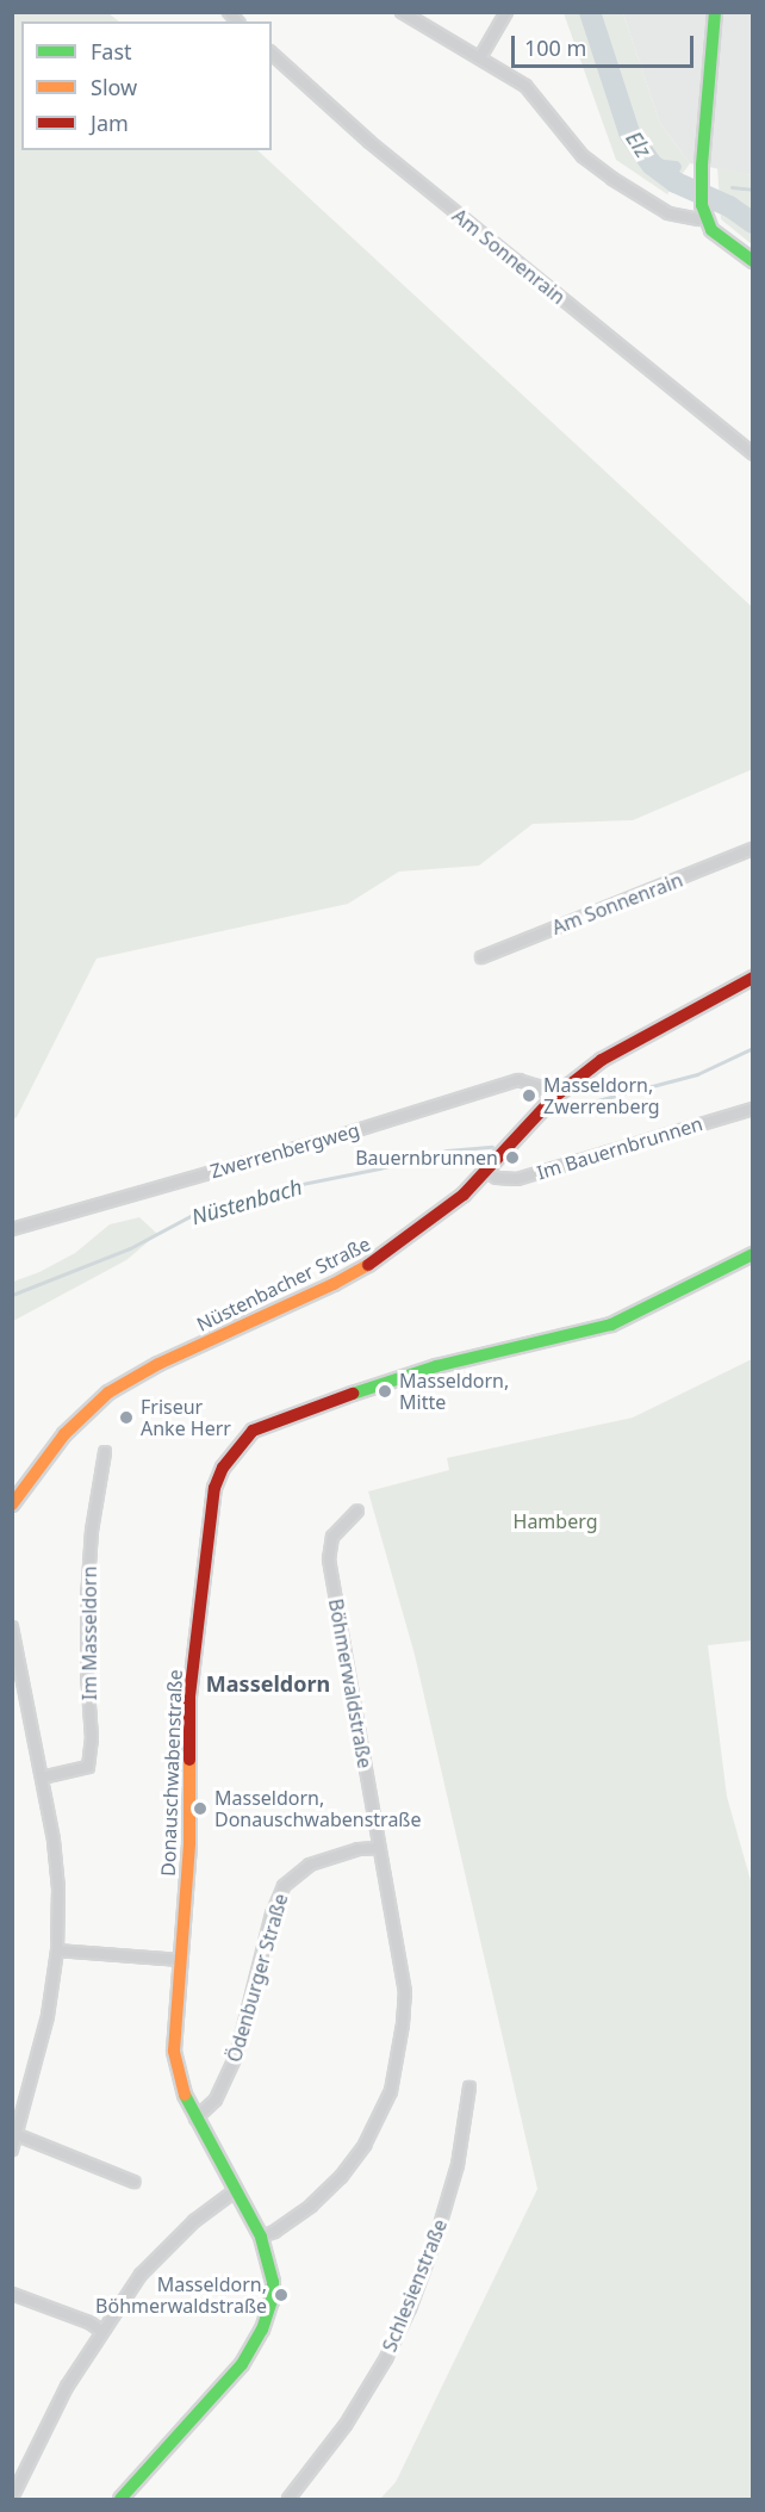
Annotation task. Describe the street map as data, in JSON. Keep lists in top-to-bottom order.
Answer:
{
  "streets": {
    "street": [
      "Am Sonnenrain",
      "Im Bauernbrunnen",
      "Zwerrenbergweg",
      "Nüstenbacher Straße",
      "Im Masseldorn",
      "Böhmerwaldstraße",
      "Donauschwabenstraße",
      "Ödenburger Straße",
      "Schlesienstraße"
    ]
  },
  "crossings": [
    ["Im Bauernbrunnen", "Nüstenbacher Straße"],
    ["Zwerrenbergweg", "Nüstenbacher Straße"],
    ["Böhmerwaldstraße", "Donauschwabenstraße"],
    ["Böhmerwaldstraße", "Ödenburger Straße"],
    ["Donauschwabenstraße", "Ödenburger Straße"]
  ],
  "districts": ["Masseldorn"],
  "water": ["Elz", "Nüstenbach"],
  "parks": ["Hamberg"],
  "places": [
    "Masseldorn, Zwerrenberg",
    "Bauernbrunnen",
    "Masseldorn, Mitte",
    "Friseur Anke Herr",
    "Masseldorn, Donauschwabenstraße",
    "Masseldorn, Böhmerwaldstraße"
  ],
  "legend": ["Fast", "Slow", "Jam"],
  "scale_bar": "100 m"
}
